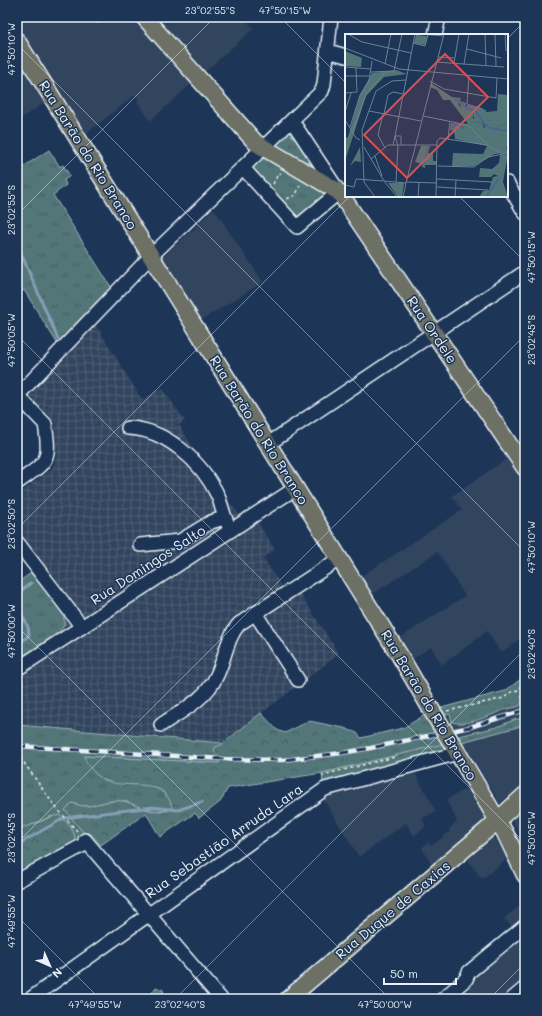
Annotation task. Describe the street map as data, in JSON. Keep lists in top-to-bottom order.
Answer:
{
  "streets": {
    "main road": ["Rua Barão do Rio Branco", "Rua Ordele", "Rua Duque de Caxias"],
    "street": ["Rua Domingos Salto", "Rua Sebastião Arruda Lara"]
  },
  "crossings": [
    ["Rua Barão do Rio Branco", "Rua Domingos Salto"],
    ["Rua Barão do Rio Branco", "Rua Sebastião Arruda Lara"],
    ["Rua Barão do Rio Branco", "Rua Duque de Caxias"]
  ],
  "scale_bar": "50 m",
  "north": "bottom right",
  "coordinates": [
    "23°02'55\"S",
    "47°50'15\"W",
    "47°50'10\"W",
    "47°50'05\"W",
    "23°02'45\"S",
    "23°02'50\"S",
    "47°50'00\"W",
    "23°02'40\"S",
    "47°49'55\"W"
  ]
}
